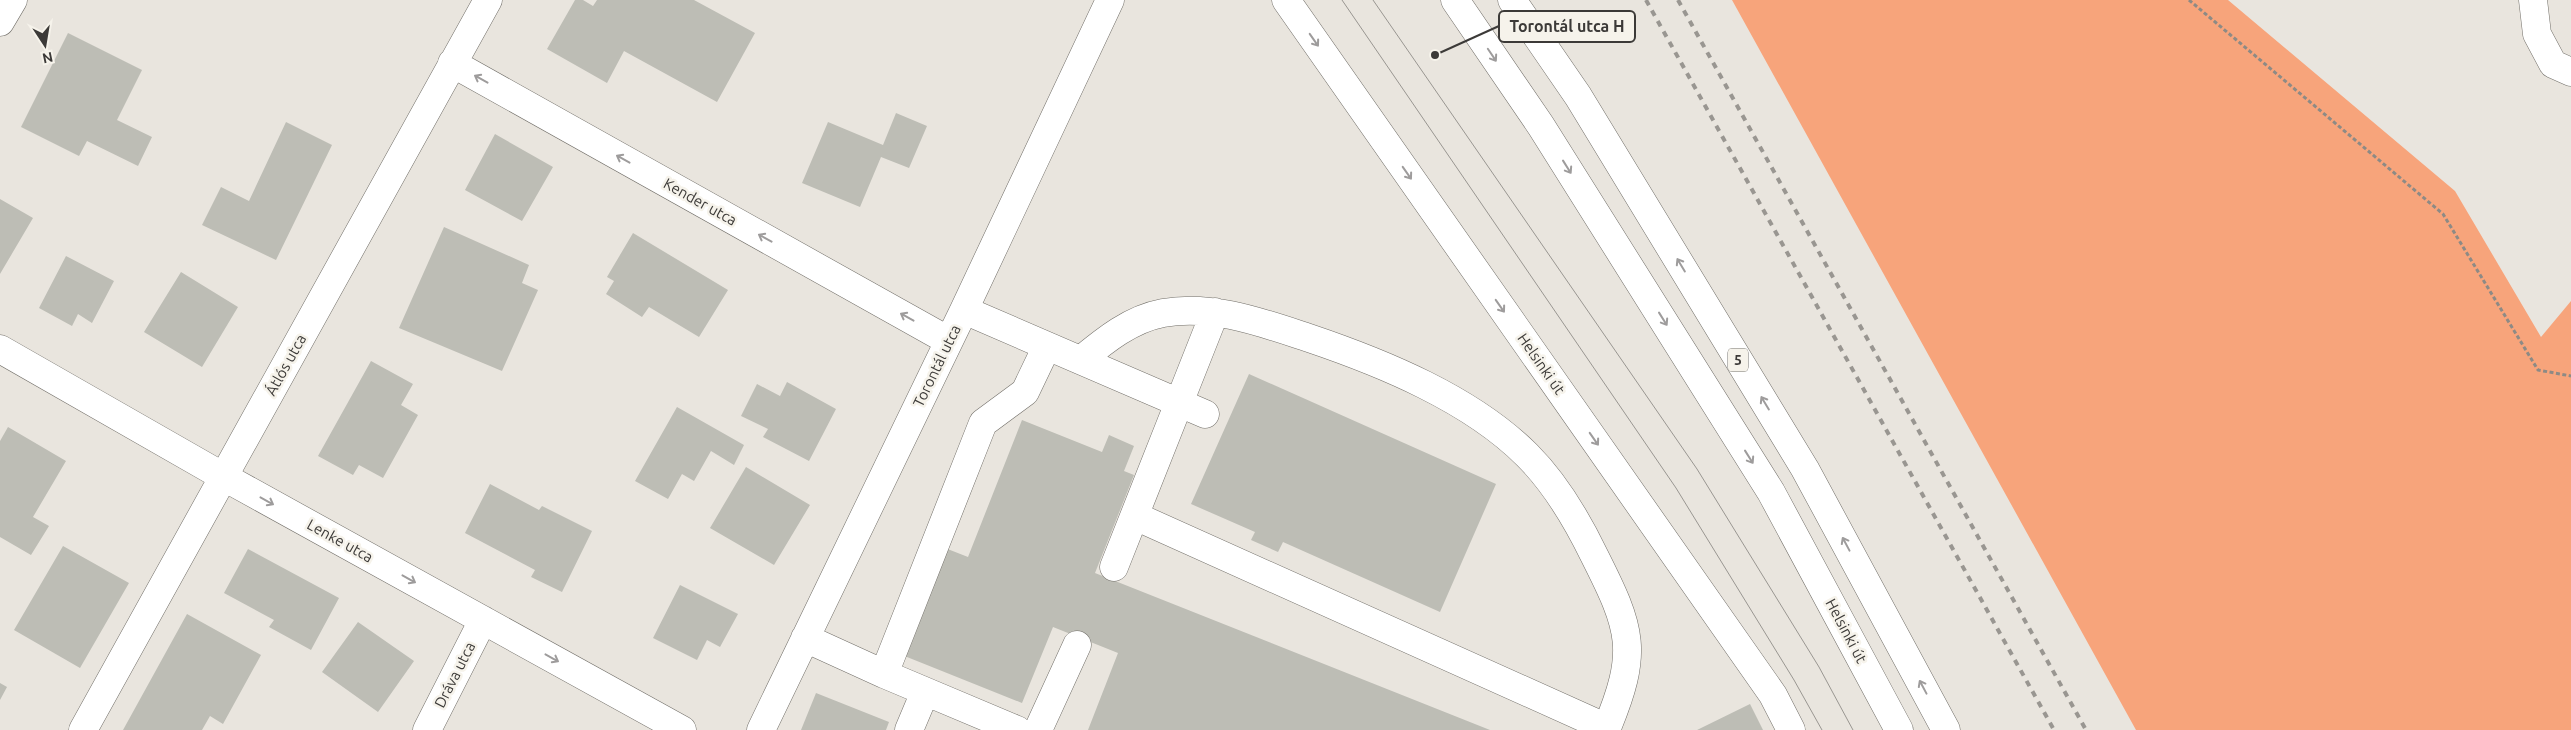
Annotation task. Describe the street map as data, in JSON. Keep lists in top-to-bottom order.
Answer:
{
  "streets": {
    "street": [
      "Kender utca",
      "5",
      "Helsinki út",
      "Átlós utca",
      "Torontál utca",
      "Lenke utca",
      "Dráva utca"
    ]
  },
  "crossings": [
    ["Kender utca", "Átlós utca"],
    ["Kender utca", "Torontál utca"],
    ["Átlós utca", "Lenke utca"],
    ["Lenke utca", "Dráva utca"]
  ],
  "one_way": ["Kender utca", "Lenke utca"],
  "places": ["Torontál utca H"],
  "north": "bottom"
}
